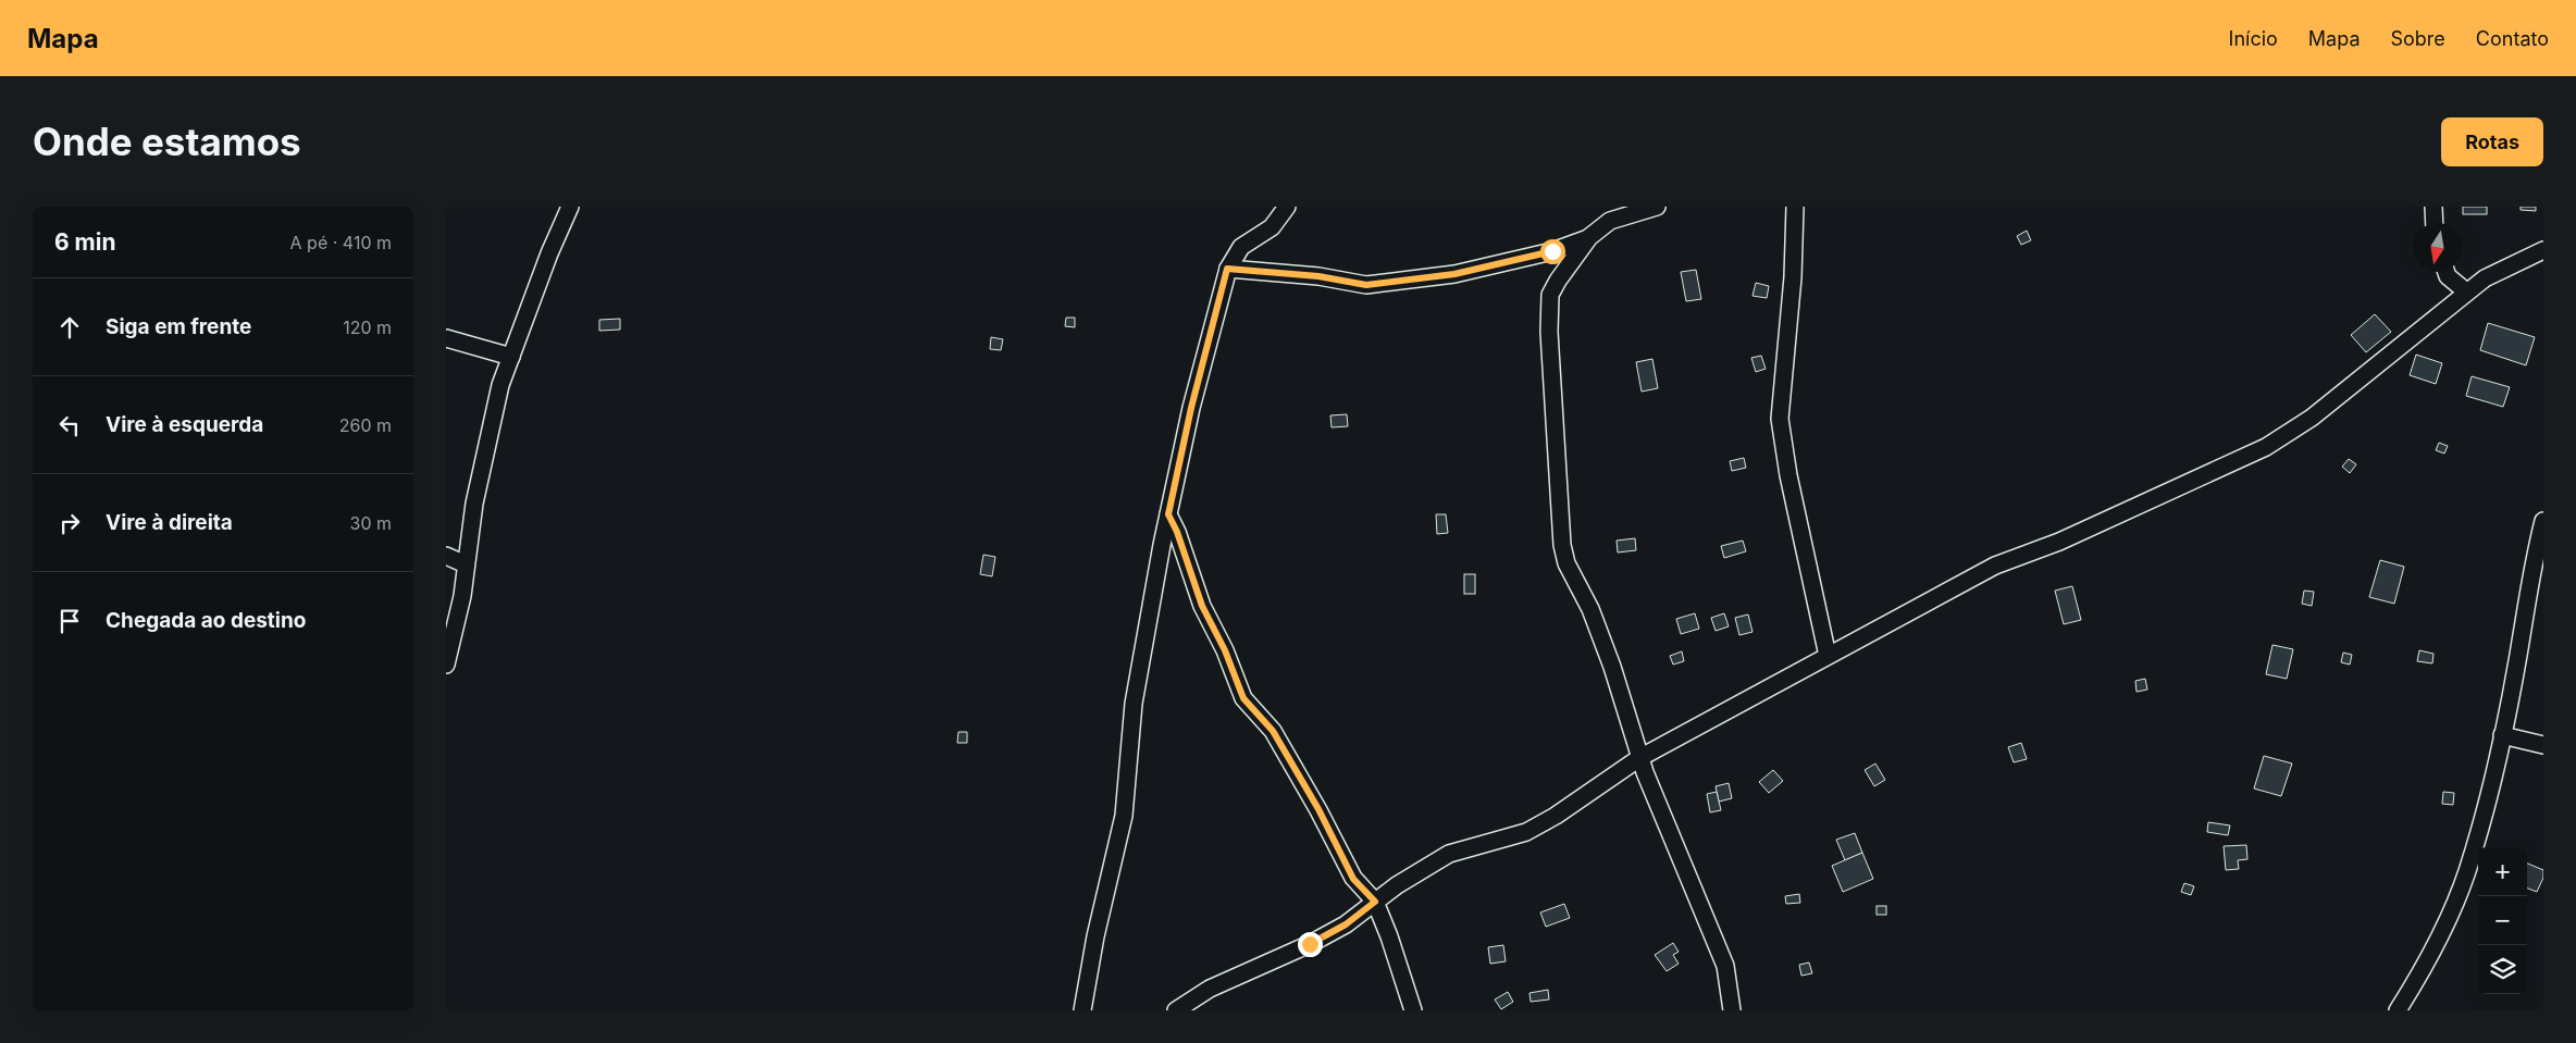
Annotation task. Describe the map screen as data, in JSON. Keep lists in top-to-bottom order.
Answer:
{
  "north": "bottom",
  "page": {
    "header": "Mapa",
    "nav": [
      "Início",
      "Mapa",
      "Sobre",
      "Contato"
    ],
    "buttons": "Rotas",
    "title": "Onde estamos",
    "heading": ["6 min", "A pé · 410 m"],
    "list": [
      ["Siga em frente", "120 m"],
      ["Vire à esquerda", "260 m"],
      ["Vire à direita", "30 m"],
      "Chegada ao destino"
    ],
    "map_buttons": ["+", "−"]
  }
}
